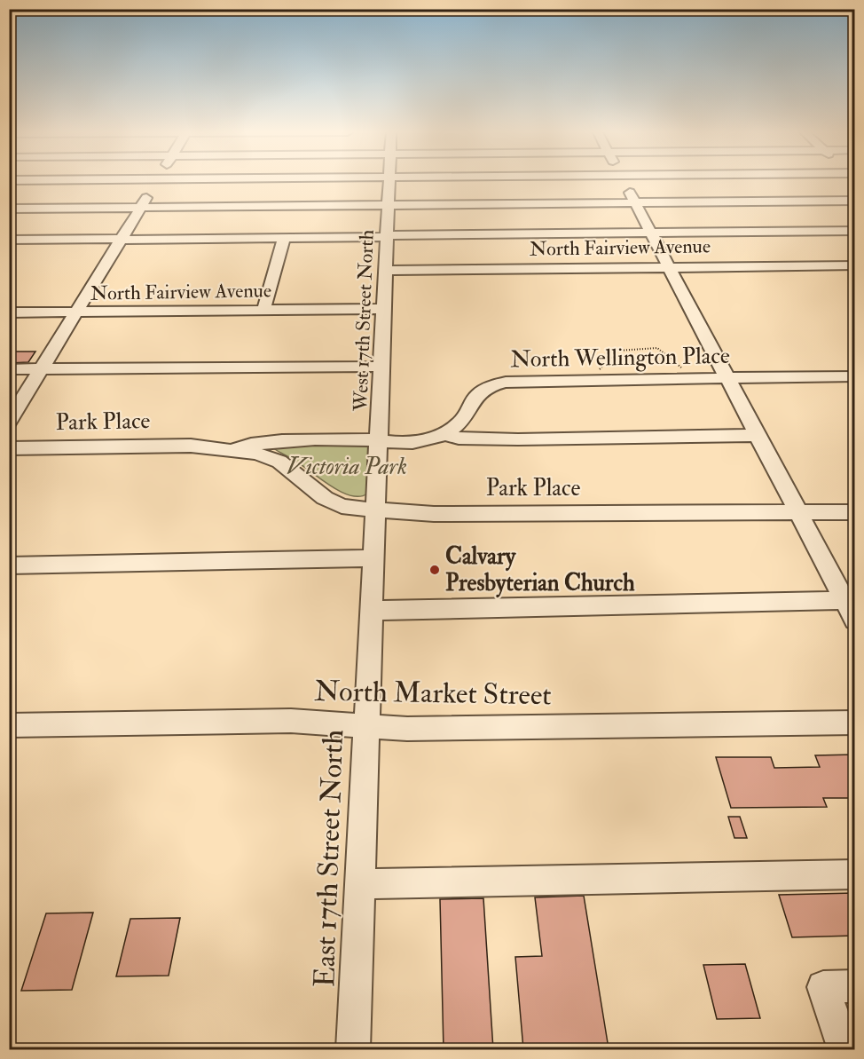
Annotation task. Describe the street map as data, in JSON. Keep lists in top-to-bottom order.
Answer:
{
  "streets": {
    "street": [
      "North Fairview Avenue",
      "West 17th Street North",
      "North Wellington Place",
      "Park Place",
      "North Market Street",
      "East 17th Street North"
    ]
  },
  "crossings": [
    ["North Fairview Avenue", "West 17th Street North"],
    ["West 17th Street North", "North Wellington Place"],
    ["West 17th Street North", "Park Place"],
    ["West 17th Street North", "East 17th Street North"],
    ["North Wellington Place", "Park Place"],
    ["Park Place", "East 17th Street North"],
    ["North Market Street", "East 17th Street North"]
  ],
  "parks": ["Victoria Park"],
  "places": ["Calvary Presbyterian Church"]
}
